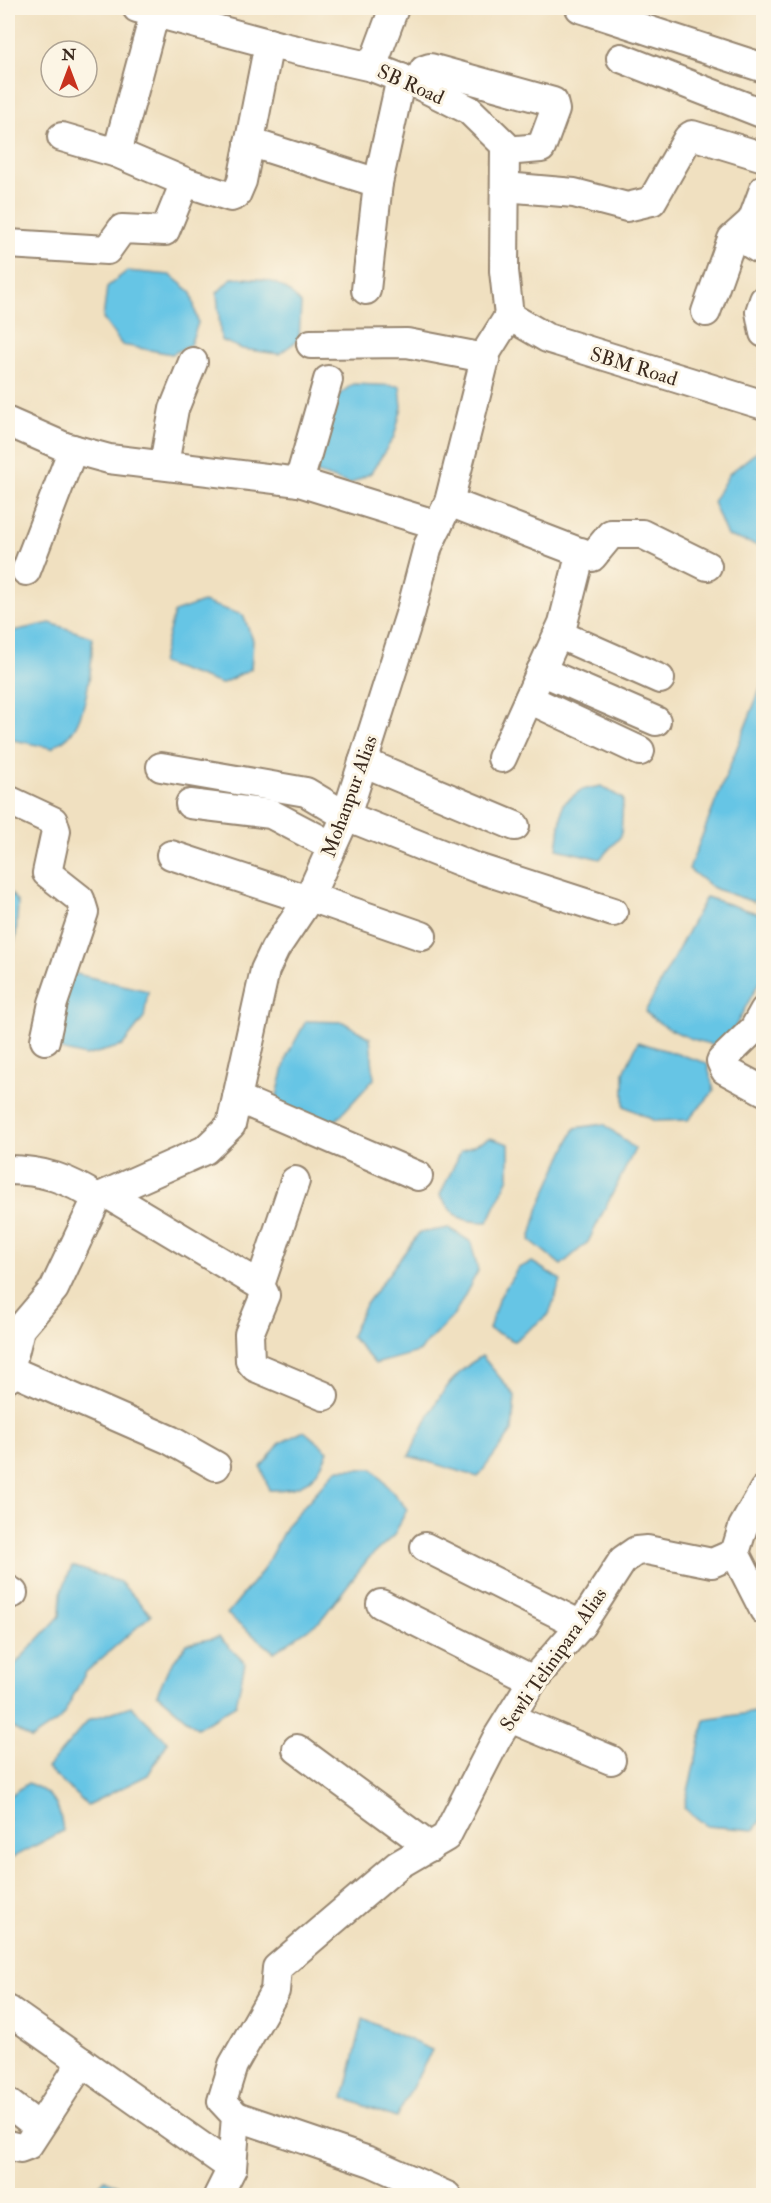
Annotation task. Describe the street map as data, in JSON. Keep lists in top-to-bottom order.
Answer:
{
  "streets": {
    "street": [
      "SB Road",
      "SBM Road",
      "Mohanpur Alias",
      "Sewli Telinipara Alias"
    ]
  },
  "crossings": [
    ["SBM Road", "Mohanpur Alias"]
  ],
  "north": "top"
}
